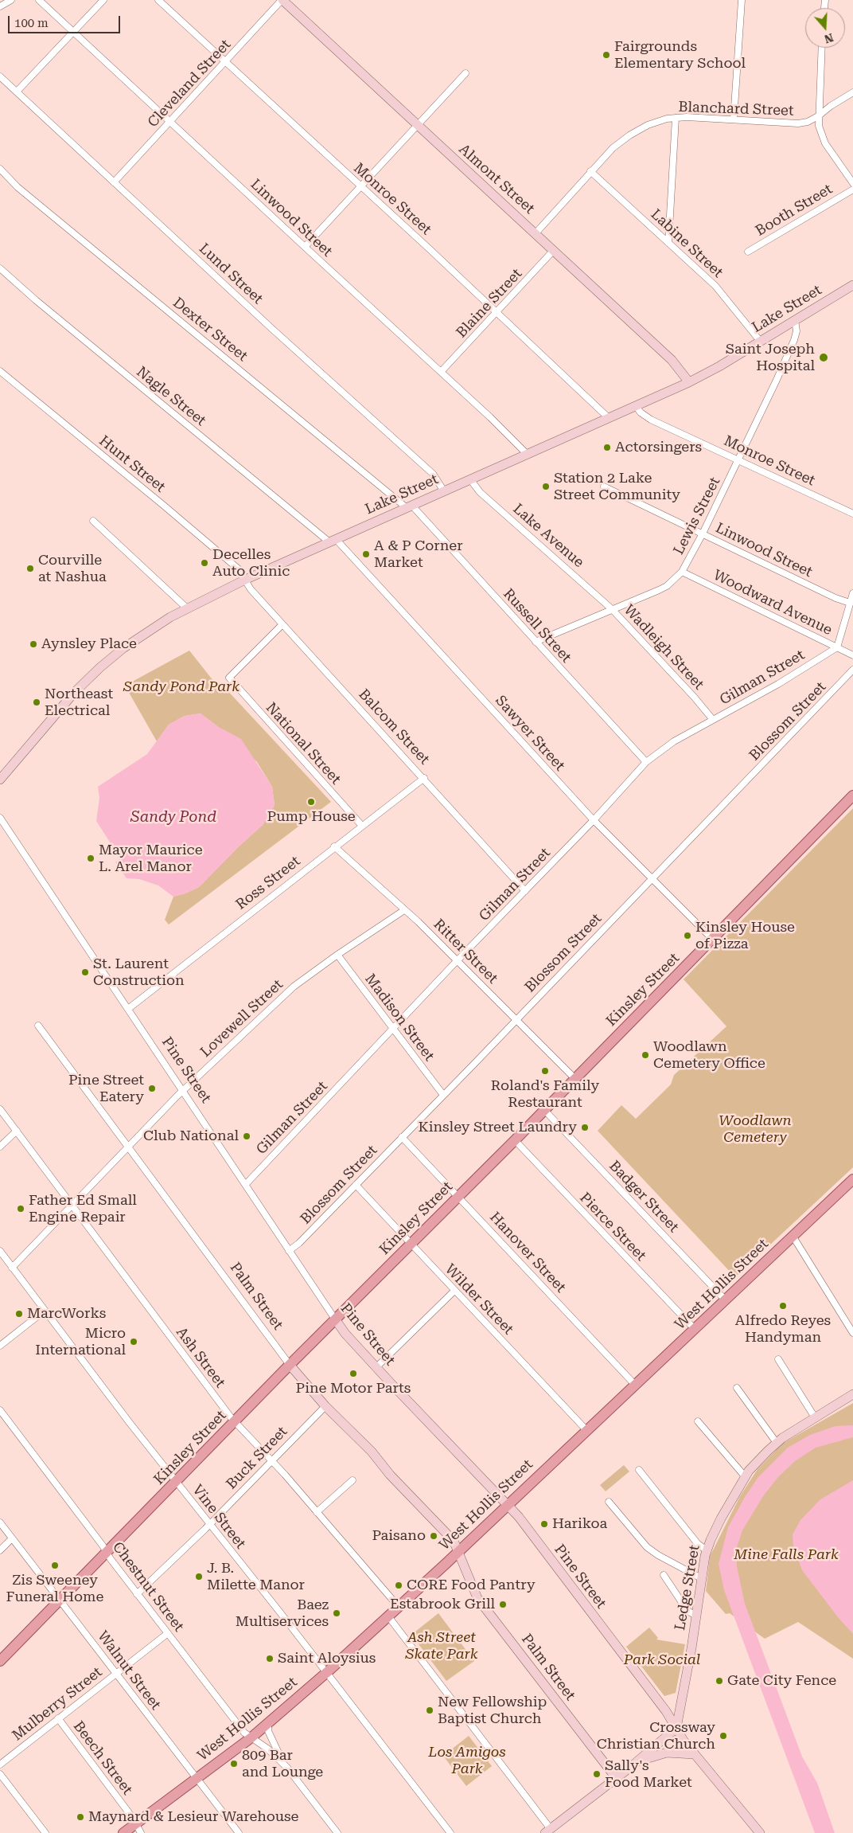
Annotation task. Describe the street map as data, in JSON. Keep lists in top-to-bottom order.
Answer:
{
  "streets": {
    "main road": ["Kinsley Street", "West Hollis Street"],
    "street": [
      "Cleveland Street",
      "Blanchard Street",
      "Almont Street",
      "Monroe Street",
      "Booth Street",
      "Linwood Street",
      "Labine Street",
      "Lund Street",
      "Blaine Street",
      "Lake Street",
      "Dexter Street",
      "Nagle Street",
      "Hunt Street",
      "Lewis Street",
      "Lake Avenue",
      "Woodward Avenue",
      "Russell Street",
      "Wadleigh Street",
      "Gilman Street",
      "Blossom Street",
      "Balcom Street",
      "Sawyer Street",
      "National Street",
      "Ross Street",
      "Ritter Street",
      "Madison Street",
      "Lovewell Street",
      "Pine Street",
      "Badger Street",
      "Pierce Street",
      "Hanover Street",
      "Palm Street",
      "Wilder Street",
      "Ash Street",
      "Buck Street",
      "Vine Street",
      "Chestnut Street",
      "Ledge Street",
      "Walnut Street",
      "Mulberry Street",
      "Beech Street"
    ]
  },
  "crossings": [
    ["Cleveland Street", "Almont Street"],
    ["Cleveland Street", "Monroe Street"],
    ["Cleveland Street", "Linwood Street"],
    ["Cleveland Street", "Lund Street"],
    ["Blanchard Street", "Almont Street"],
    ["Blanchard Street", "Labine Street"],
    ["Almont Street", "Blaine Street"],
    ["Almont Street", "Lake Street"],
    ["Monroe Street", "Blaine Street"],
    ["Monroe Street", "Lake Street"],
    ["Monroe Street", "Lewis Street"],
    ["Linwood Street", "Blaine Street"],
    ["Linwood Street", "Lake Street"],
    ["Linwood Street", "Lewis Street"],
    ["Labine Street", "Lake Street"],
    ["Lund Street", "Lake Street"],
    ["Lake Street", "Dexter Street"],
    ["Lake Street", "Nagle Street"],
    ["Lake Street", "Hunt Street"],
    ["Lake Street", "Lewis Street"],
    ["Lake Street", "Lake Avenue"],
    ["Lake Street", "Russell Street"],
    ["Lake Street", "Balcom Street"],
    ["Lake Street", "Sawyer Street"],
    ["Dexter Street", "Russell Street"],
    ["Nagle Street", "Sawyer Street"],
    ["Hunt Street", "Balcom Street"],
    ["Lewis Street", "Lake Avenue"],
    ["Lewis Street", "Woodward Avenue"],
    ["Lewis Street", "Russell Street"],
    ["Lewis Street", "Wadleigh Street"],
    ["Lake Avenue", "Wadleigh Street"],
    ["Woodward Avenue", "Gilman Street"],
    ["Russell Street", "Gilman Street"],
    ["Wadleigh Street", "Gilman Street"],
    ["Gilman Street", "Balcom Street"],
    ["Gilman Street", "Sawyer Street"],
    ["Gilman Street", "Ritter Street"],
    ["Gilman Street", "Madison Street"],
    ["Gilman Street", "Pine Street"],
    ["Blossom Street", "Sawyer Street"],
    ["Blossom Street", "Ritter Street"],
    ["Blossom Street", "Madison Street"],
    ["Blossom Street", "Pine Street"],
    ["Blossom Street", "Hanover Street"],
    ["Blossom Street", "Wilder Street"],
    ["Balcom Street", "National Street"],
    ["Balcom Street", "Ross Street"],
    ["Sawyer Street", "Kinsley Street"],
    ["National Street", "Ross Street"],
    ["Ross Street", "Ritter Street"],
    ["Ross Street", "Pine Street"],
    ["Ritter Street", "Kinsley Street"],
    ["Ritter Street", "Lovewell Street"],
    ["Kinsley Street", "Pine Street"],
    ["Kinsley Street", "Badger Street"],
    ["Kinsley Street", "Pierce Street"],
    ["Kinsley Street", "Hanover Street"],
    ["Kinsley Street", "Palm Street"],
    ["Kinsley Street", "Wilder Street"],
    ["Kinsley Street", "Ash Street"],
    ["Kinsley Street", "Vine Street"],
    ["Kinsley Street", "Chestnut Street"],
    ["Kinsley Street", "Walnut Street"],
    ["Madison Street", "Lovewell Street"],
    ["Lovewell Street", "Pine Street"],
    ["Lovewell Street", "Palm Street"],
    ["Lovewell Street", "Ash Street"],
    ["Lovewell Street", "Vine Street"],
    ["Pine Street", "West Hollis Street"],
    ["Pine Street", "Ledge Street"],
    ["Badger Street", "West Hollis Street"],
    ["Pierce Street", "West Hollis Street"],
    ["Hanover Street", "West Hollis Street"],
    ["West Hollis Street", "Palm Street"],
    ["West Hollis Street", "Wilder Street"],
    ["West Hollis Street", "Ash Street"],
    ["West Hollis Street", "Vine Street"],
    ["West Hollis Street", "Chestnut Street"],
    ["West Hollis Street", "Walnut Street"],
    ["West Hollis Street", "Beech Street"],
    ["Palm Street", "Buck Street"],
    ["Ash Street", "Buck Street"],
    ["Buck Street", "Vine Street"],
    ["Buck Street", "Chestnut Street"],
    ["Chestnut Street", "Mulberry Street"],
    ["Walnut Street", "Mulberry Street"],
    ["Mulberry Street", "Beech Street"]
  ],
  "water": ["Sandy Pond"],
  "parks": [
    "Sandy Pond Park",
    "Woodlawn Cemetery",
    "Mine Falls Park",
    "Ash Street Skate Park",
    "Park Social",
    "Los Amigos Park"
  ],
  "places": [
    "Fairgrounds Elementary School",
    "Saint Joseph Hospital",
    "Actorsingers",
    "Station 2 Lake Street Community",
    "A & P Corner Market",
    "Decelles Auto Clinic",
    "Courville at Nashua",
    "Aynsley Place",
    "Northeast Electrical",
    "Pump House",
    "Mayor Maurice L. Arel Manor",
    "Kinsley House of Pizza",
    "St. Laurent Construction",
    "Woodlawn Cemetery Office",
    "Roland's Family Restaurant",
    "Pine Street Eatery",
    "Kinsley Street Laundry",
    "Club National",
    "Father Ed Small Engine Repair",
    "Alfredo Reyes Handyman",
    "MarcWorks",
    "Micro International",
    "Pine Motor Parts",
    "Harikoa",
    "Paisano",
    "Zis Sweeney Funeral Home",
    "J. B. Milette Manor",
    "CORE Food Pantry",
    "Estabrook Grill",
    "Baez Multiservices",
    "Saint Aloysius",
    "Gate City Fence",
    "New Fellowship Baptist Church",
    "Crossway Christian Church",
    "809 Bar and Lounge",
    "Sally's Food Market",
    "Maynard & Lesieur Warehouse"
  ],
  "scale_bar": "100 m",
  "north": "bottom"
}
